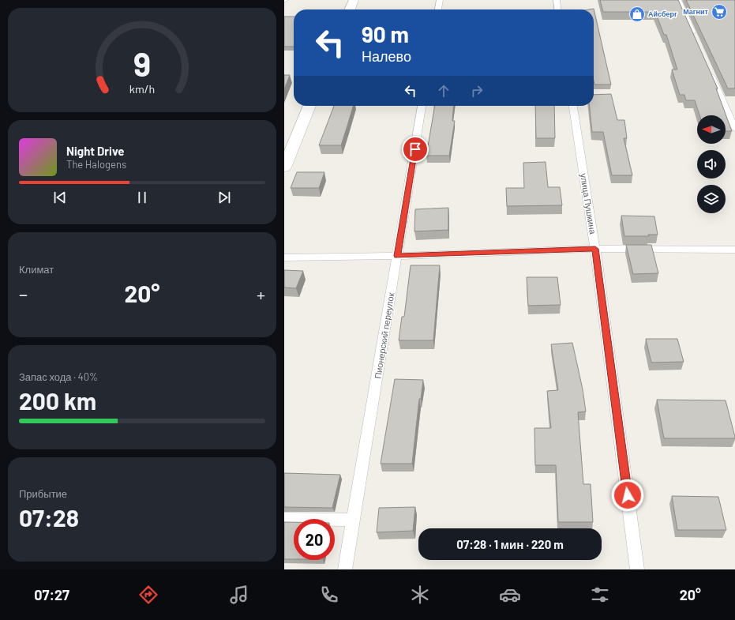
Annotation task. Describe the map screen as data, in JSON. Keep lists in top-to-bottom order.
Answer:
{
  "streets": {
    "lane": ["улица Пушкина", "Пионерский переулок"]
  },
  "places": {
    "supermarket": ["Магнит"],
    "shop": ["Айсберг"]
  },
  "north": "left",
  "page": {
    "turn": ["90 m", "Налево"],
    "song": ["Night Drive", "The Halogens"],
    "tile": [
      "Климат",
      ["Запас хода · 40%", "200 km"],
      ["Прибытие", "07:28"]
    ],
    "heat": ["−", "20°", "+"],
    "limit": "20",
    "trip": "07:28 · 1 мин · 220 m",
    "tabs": ["07:27", "20°"],
    "gauge": ["9", "km/h"]
  }
}
